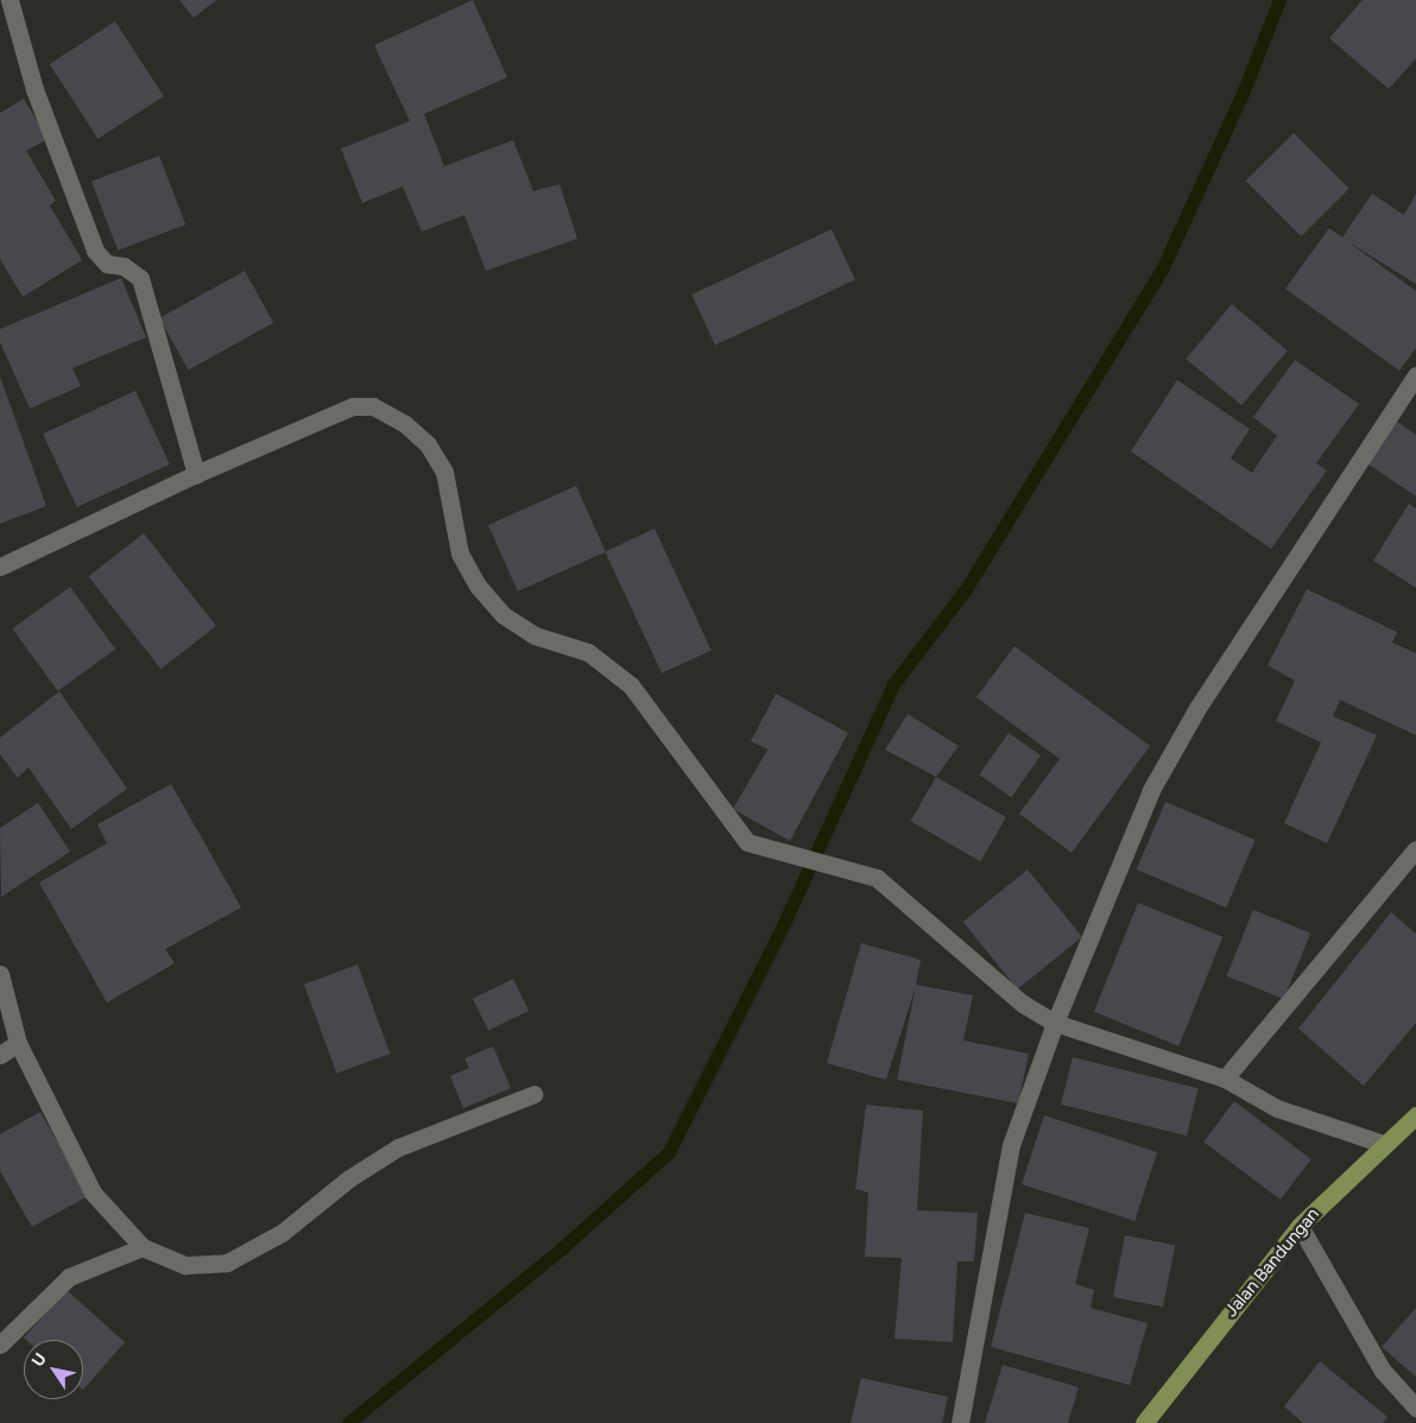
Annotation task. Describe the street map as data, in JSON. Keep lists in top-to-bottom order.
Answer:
{
  "streets": {
    "main road": ["Jalan Bandungan"]
  },
  "north": "top left"
}
